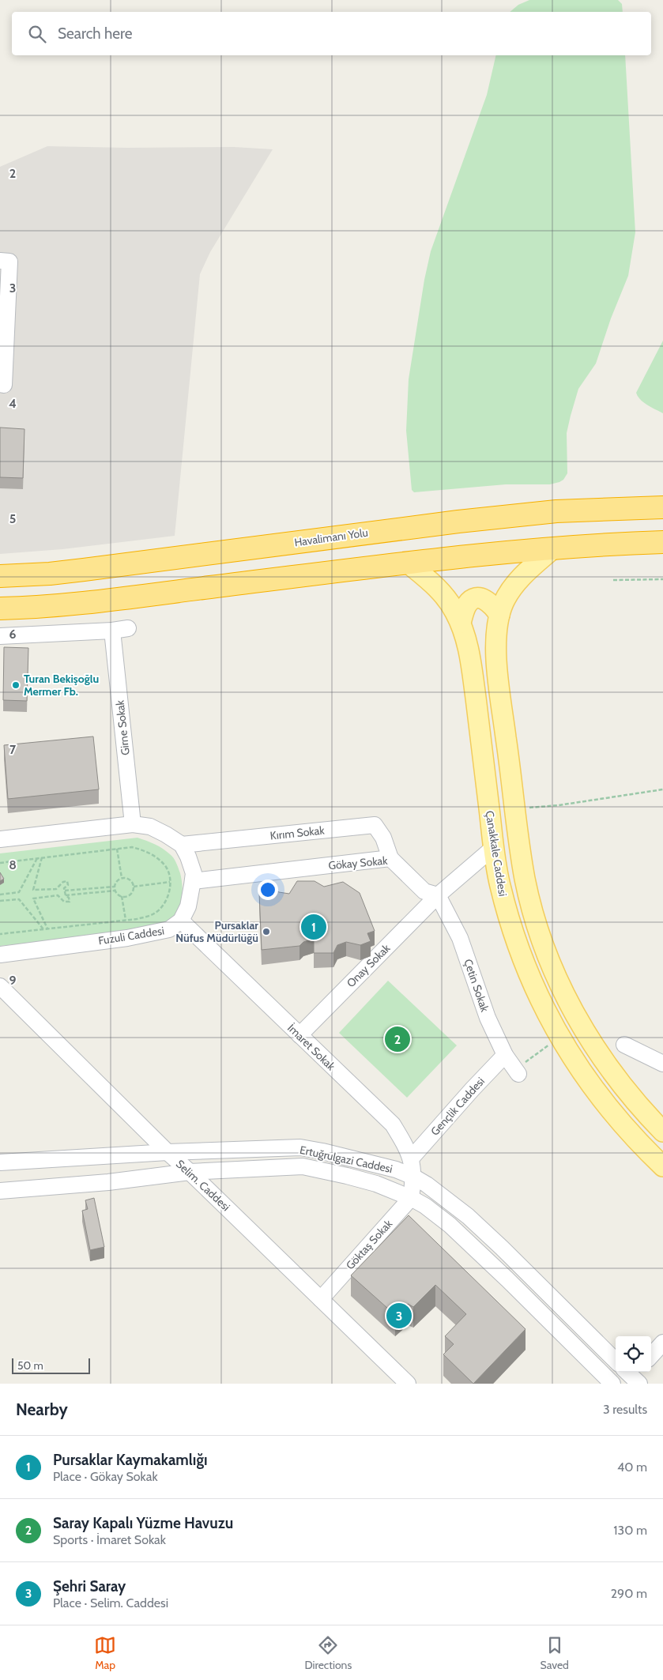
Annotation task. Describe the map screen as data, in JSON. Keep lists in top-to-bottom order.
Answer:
{
  "streets": {
    "highway": ["Havalimanı Yolu"],
    "main road": ["Çanakkale Caddesi"],
    "street": [
      "Girne Sokak",
      "Kırım Sokak",
      "Gökay Sokak",
      "Fuzuli Caddesi",
      "Onay Sokak",
      "Çetin Sokak",
      "İmaret Sokak",
      "Gençlik Caddesi",
      "Ertuğrulgazi Caddesi",
      "Selim. Caddesi",
      "Göktaş Sokak"
    ]
  },
  "crossings": [
    ["Kırım Sokak", "Gökay Sokak"],
    ["Gökay Sokak", "Onay Sokak"],
    ["Gökay Sokak", "Çetin Sokak"],
    ["Fuzuli Caddesi", "İmaret Sokak"],
    ["Onay Sokak", "Çetin Sokak"],
    ["Onay Sokak", "İmaret Sokak"],
    ["Çetin Sokak", "Gençlik Caddesi"],
    ["İmaret Sokak", "Gençlik Caddesi"],
    ["İmaret Sokak", "Ertuğrulgazi Caddesi"],
    ["İmaret Sokak", "Göktaş Sokak"],
    ["Ertuğrulgazi Caddesi", "Selim. Caddesi"],
    ["Ertuğrulgazi Caddesi", "Göktaş Sokak"],
    ["Selim. Caddesi", "Göktaş Sokak"]
  ],
  "places": ["Turan Bekişoğlu Mermer Fb.", "Pursaklar Nüfus Müdürlüğü"],
  "scale_bar": "50 m",
  "page": {
    "search": "Search here",
    "pins": ["1", "2", "3"],
    "scale": "50 m",
    "heading": ["Nearby", "3 results"],
    "list": [
      {
        "mark": "1",
        "name": "Pursaklar Kaymakamlığı",
        "note": "Place · Gökay Sokak",
        "value": "40 m"
      },
      {
        "mark": "2",
        "name": "Saray Kapalı Yüzme Havuzu",
        "note": "Sports · İmaret Sokak",
        "value": "130 m"
      },
      {
        "mark": "3",
        "name": "Şehri Saray",
        "note": "Place · Selim. Caddesi",
        "value": "290 m"
      }
    ],
    "nav": ["Map", "Directions", "Saved"]
  },
  "grid": {
    "rows": [
      "2",
      "3",
      "4",
      "5",
      "6",
      "7",
      "8",
      "9"
    ]
  }
}
